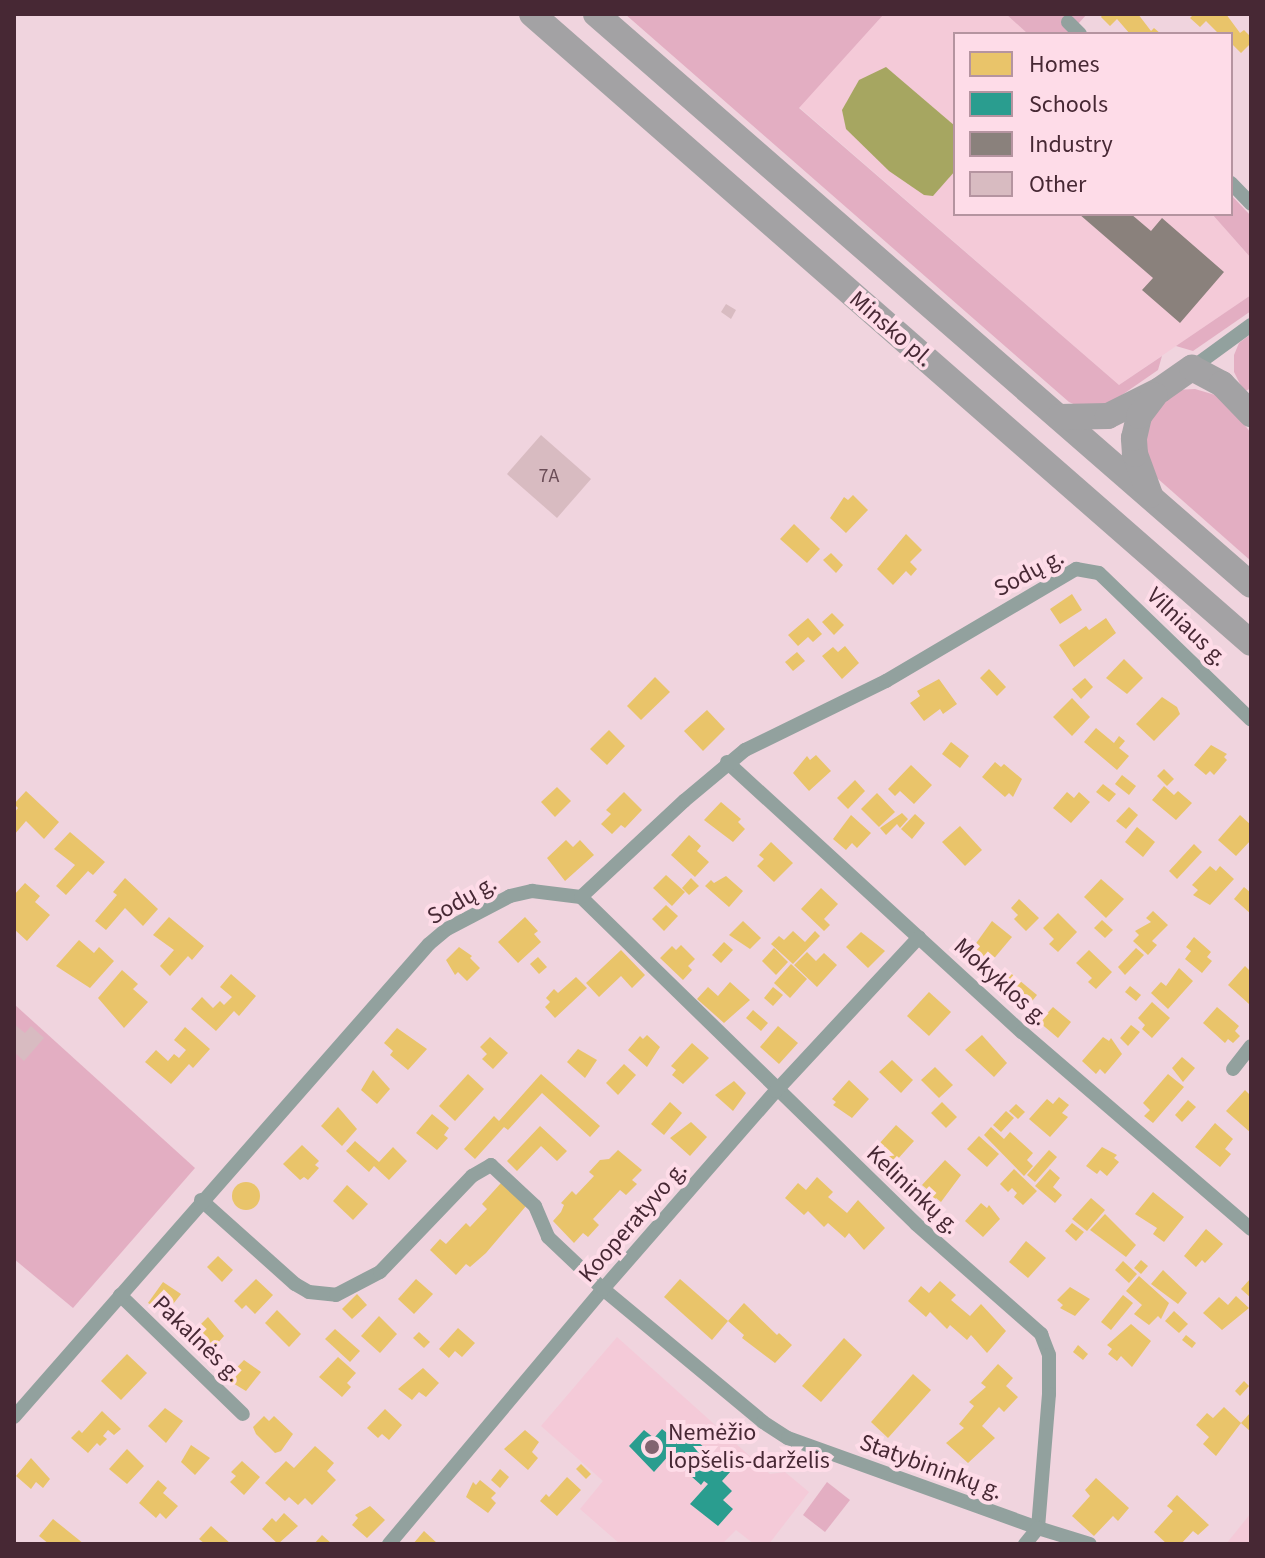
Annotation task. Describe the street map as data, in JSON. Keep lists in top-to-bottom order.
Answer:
{
  "streets": {
    "highway": ["Minsko pl."],
    "street": [
      "Sodų g.",
      "Vilniaus g.",
      "Mokyklos g.",
      "Kelininkų g.",
      "Kooperatyvo g.",
      "Pakalnės g.",
      "Statybininkų g."
    ]
  },
  "crossings": [
    ["Sodų g.", "Vilniaus g."],
    ["Sodų g.", "Mokyklos g."],
    ["Sodų g.", "Kelininkų g."],
    ["Sodų g.", "Pakalnės g."],
    ["Sodų g.", "Statybininkų g."],
    ["Mokyklos g.", "Kooperatyvo g."],
    ["Kelininkų g.", "Kooperatyvo g."],
    ["Kelininkų g.", "Statybininkų g."],
    ["Kooperatyvo g.", "Statybininkų g."]
  ],
  "places": ["Nemėžio lopšelis-darželis"],
  "house_numbers": ["7A"],
  "legend": [
    "Homes",
    "Schools",
    "Industry",
    "Other"
  ]
}
